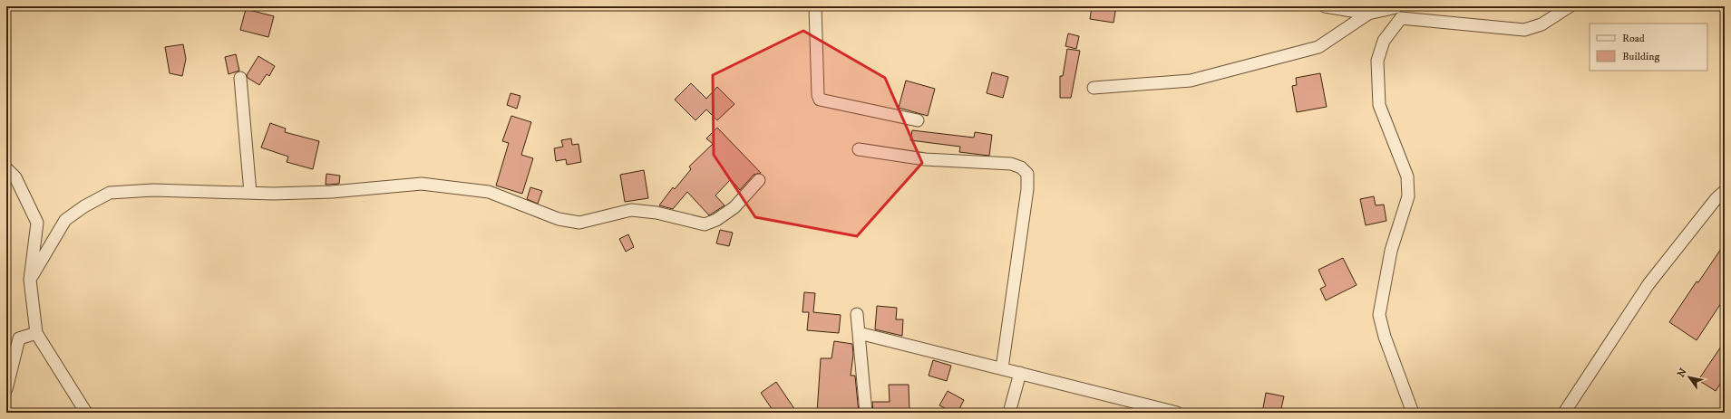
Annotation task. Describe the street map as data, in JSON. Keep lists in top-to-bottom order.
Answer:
{
  "legend": ["Road", "Building"],
  "north": "top left"
}
